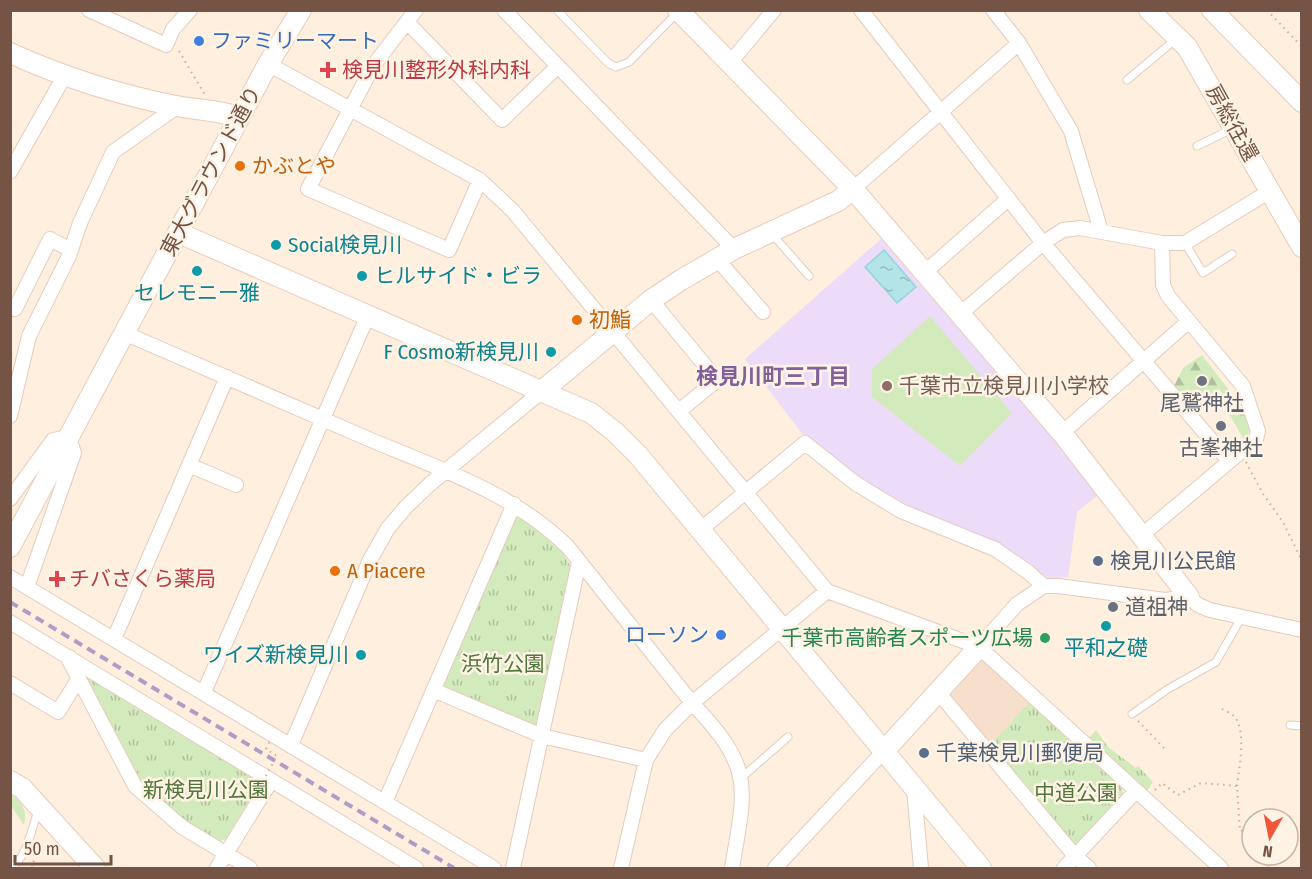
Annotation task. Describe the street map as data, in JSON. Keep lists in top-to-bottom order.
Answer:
{
  "streets": {
    "street": ["房総往還", "東大グラウンド通り"]
  },
  "districts": ["検見川町三丁目"],
  "parks": ["浜竹公園", "新検見川公園", "中道公園"],
  "places": {
    "other": [
      "ファミリーマート",
      "かぶとや",
      "Social検見川",
      "セレモニー雅",
      "ヒルサイド・ビラ",
      "初鮨",
      "F Cosmo新検見川",
      "尾鷲神社",
      "千葉市立検見川小学校",
      "古峯神社",
      "検見川公民館",
      "A Piacere",
      "道祖神",
      "平和之礎",
      "ローソン",
      "千葉市高齢者スポーツ広場",
      "ワイズ新検見川",
      "千葉検見川郵便局"
    ],
    "health": ["検見川整形外科内科", "チバさくら薬局"]
  },
  "scale_bar": "50 m",
  "north": "bottom"
}
